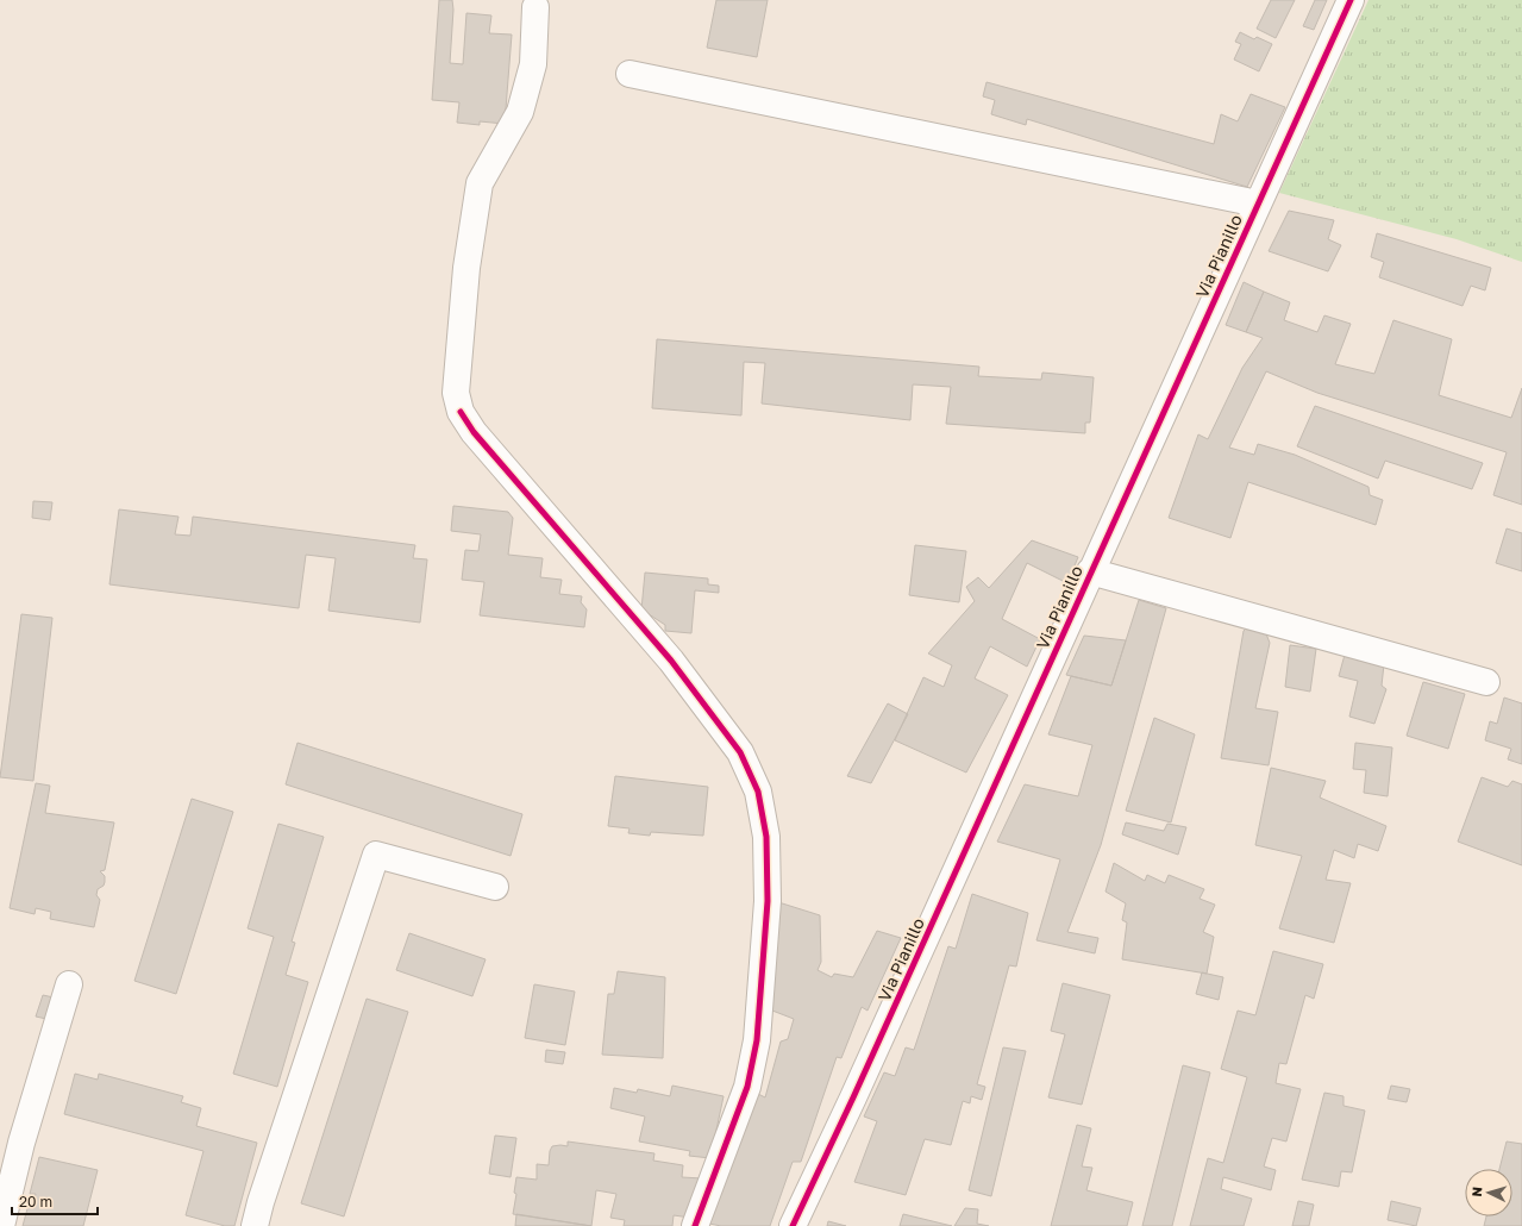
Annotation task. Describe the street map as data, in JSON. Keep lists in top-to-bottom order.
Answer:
{
  "streets": {
    "street": ["Via Pianillo"]
  },
  "scale_bar": "20 m",
  "north": "left"
}
